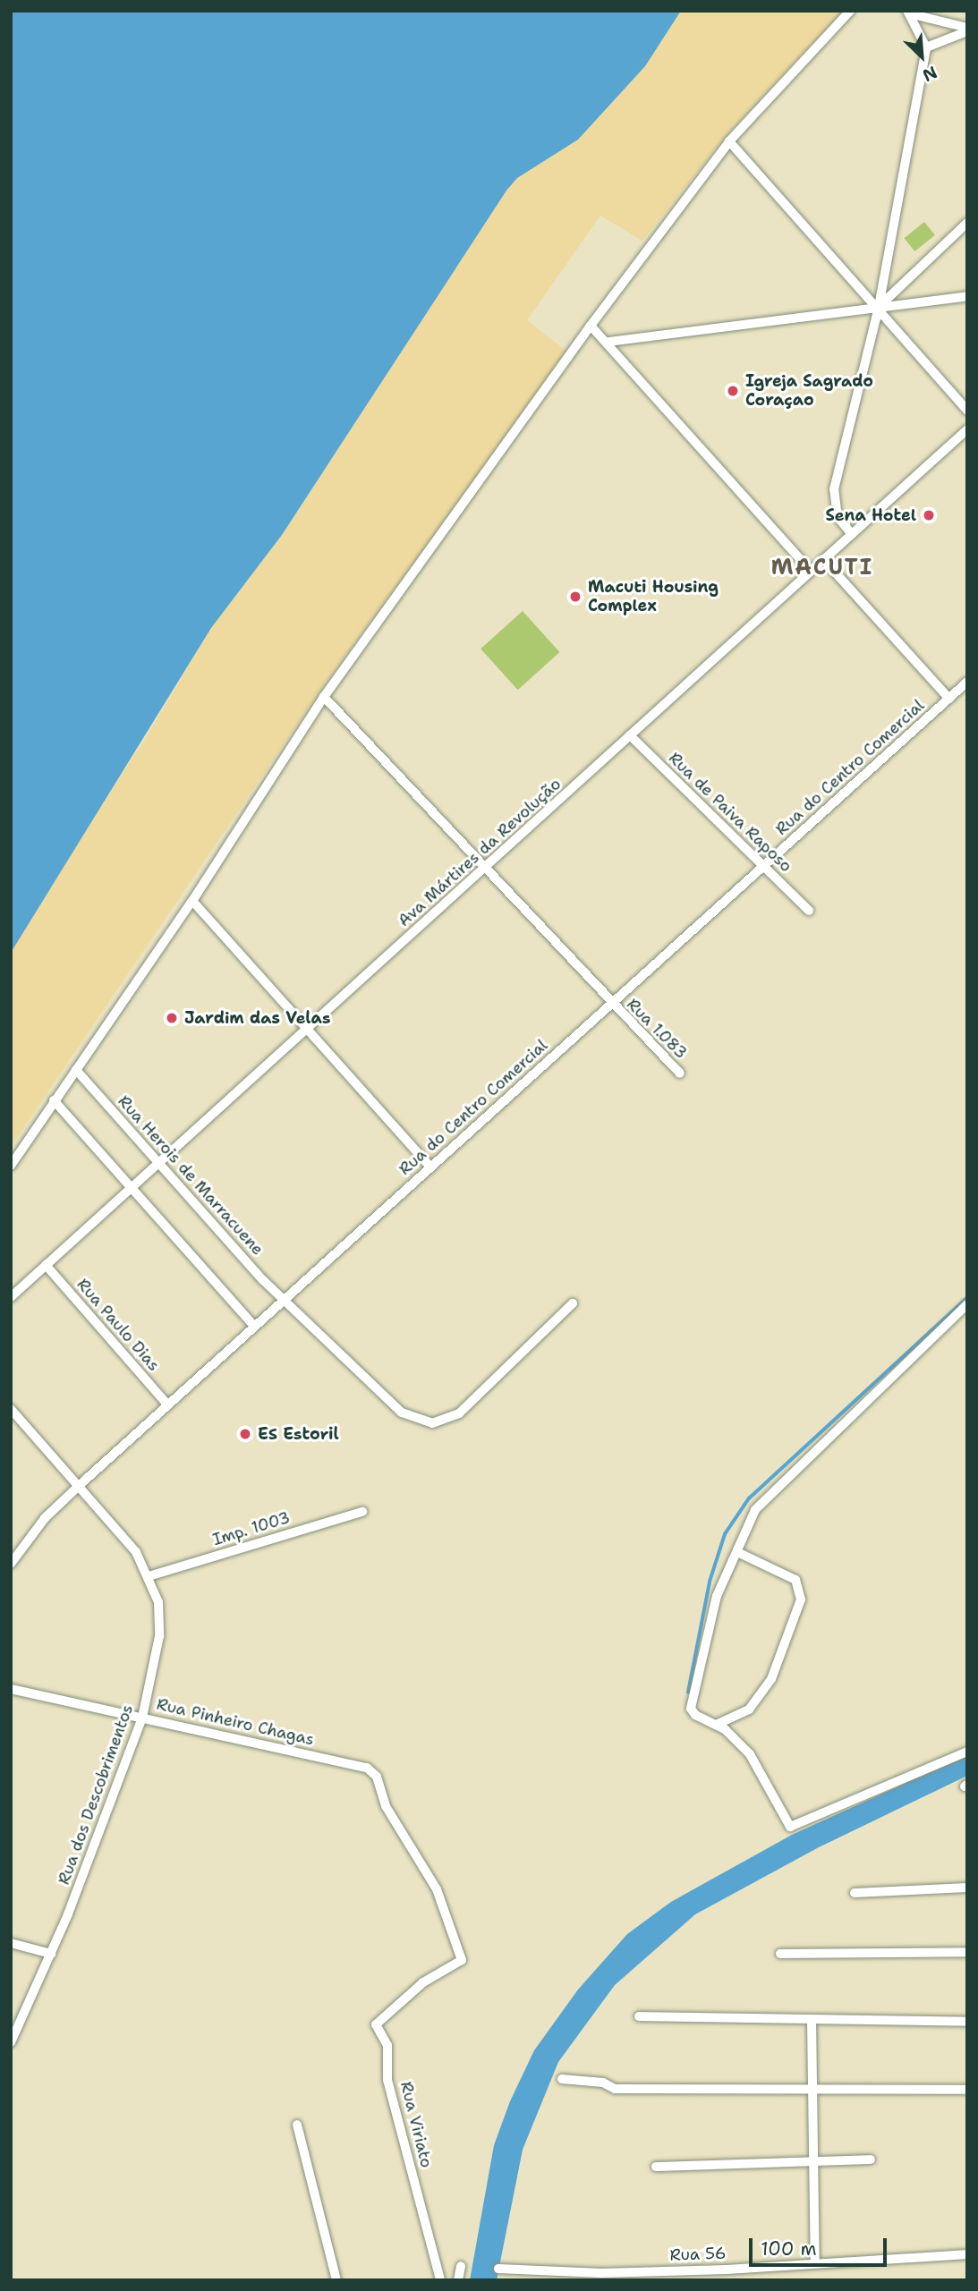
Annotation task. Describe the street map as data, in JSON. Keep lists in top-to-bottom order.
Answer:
{
  "streets": {
    "street": [
      "Rua do Centro Comercial",
      "Rua de Paiva Raposo",
      "Ava Mártires da Revolução",
      "Rua 1.083",
      "Rua Herois de Marracuene",
      "Rua Paulo Dias",
      "Imp. 1003",
      "Rua Pinheiro Chagas",
      "Rua dos Descobrimentos",
      "Rua Viriato",
      "Rua 56"
    ]
  },
  "crossings": [
    ["Rua do Centro Comercial", "Rua de Paiva Raposo"],
    ["Rua do Centro Comercial", "Rua 1.083"],
    ["Rua do Centro Comercial", "Rua Herois de Marracuene"],
    ["Rua do Centro Comercial", "Rua Paulo Dias"],
    ["Rua do Centro Comercial", "Rua dos Descobrimentos"],
    ["Rua de Paiva Raposo", "Ava Mártires da Revolução"],
    ["Ava Mártires da Revolução", "Rua 1.083"],
    ["Ava Mártires da Revolução", "Rua Herois de Marracuene"],
    ["Ava Mártires da Revolução", "Rua Paulo Dias"],
    ["Imp. 1003", "Rua dos Descobrimentos"],
    ["Rua Pinheiro Chagas", "Rua dos Descobrimentos"],
    ["Rua Pinheiro Chagas", "Rua Viriato"]
  ],
  "districts": ["MACUTI"],
  "places": [
    "Igreja Sagrado Coraçao",
    "Sena Hotel",
    "Macuti Housing Complex",
    "Jardim das Velas",
    "ES Estoril"
  ],
  "scale_bar": "100 m",
  "north": "bottom right"
}
